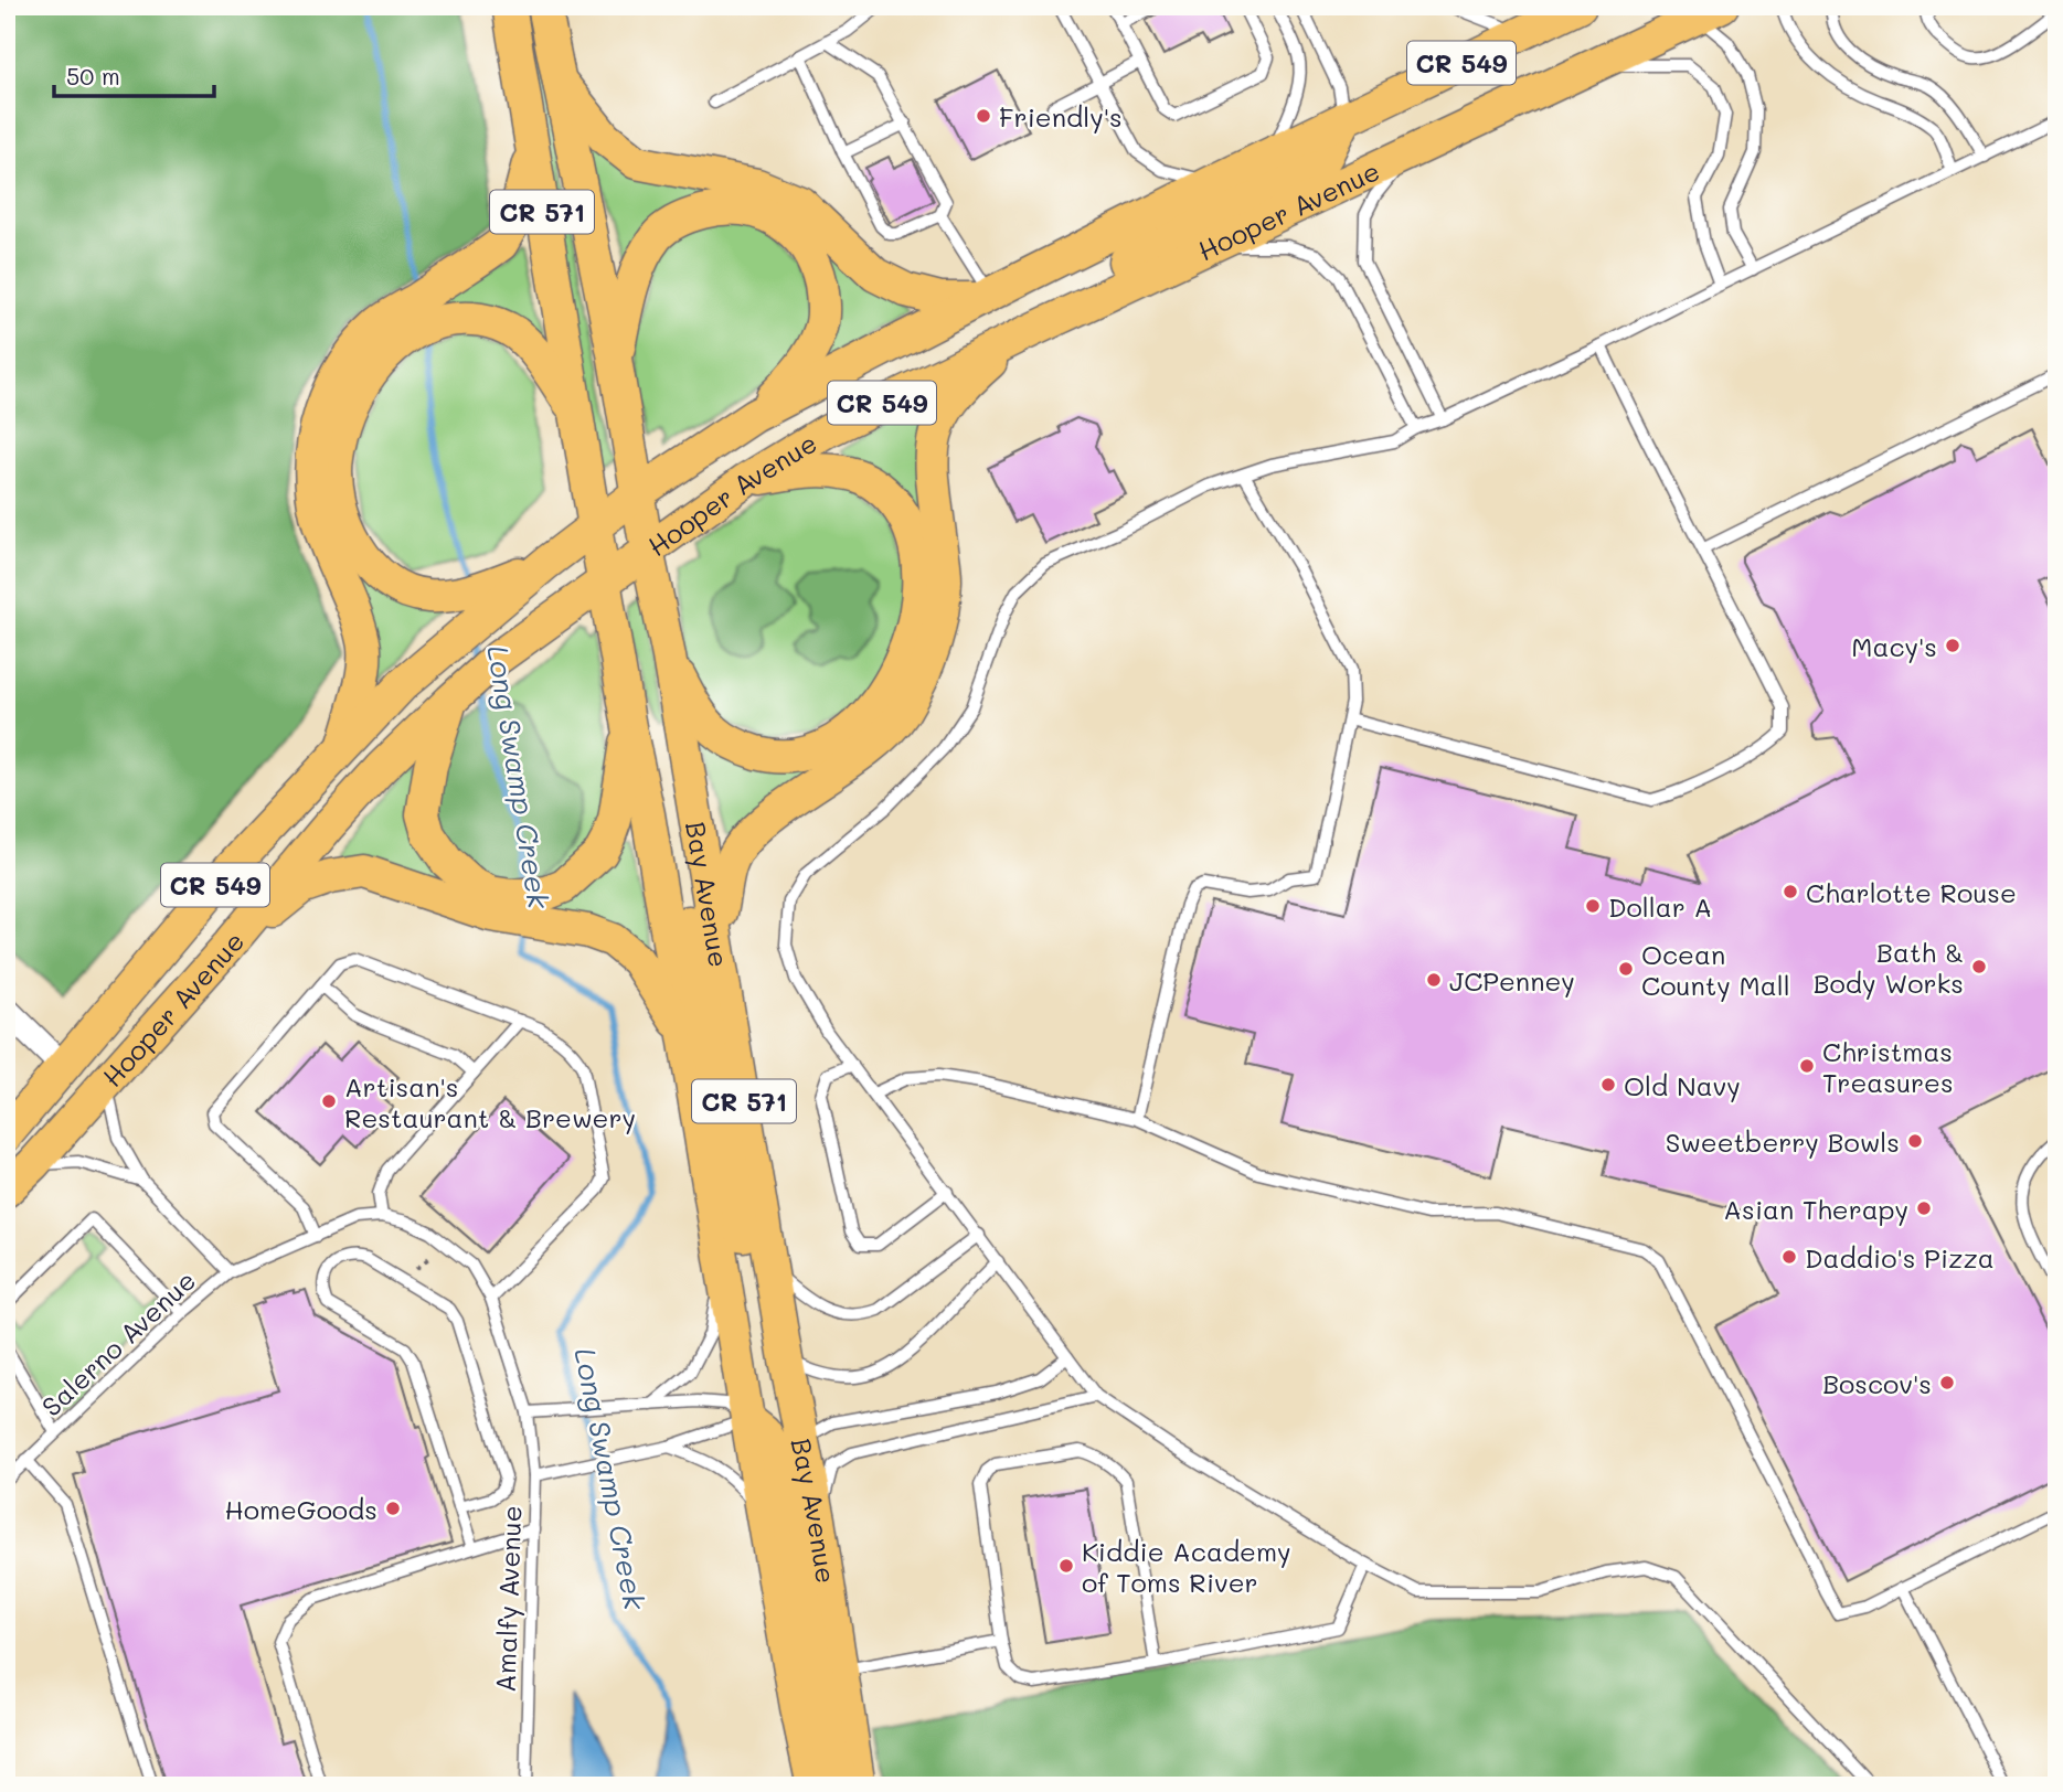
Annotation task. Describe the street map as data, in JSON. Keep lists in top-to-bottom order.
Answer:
{
  "streets": {
    "main road": [
      "CR 549",
      "Hooper Avenue",
      "CR 571",
      "Bay Avenue"
    ],
    "lane": ["Salerno Avenue", "Amalfy Avenue"]
  },
  "crossings": [
    ["Hooper Avenue", "Bay Avenue"],
    ["Salerno Avenue", "Amalfy Avenue"]
  ],
  "water": ["Long Swamp Creek"],
  "places": [
    "Friendly's",
    "Macy's",
    "Charlotte Rouse",
    "Dollar A",
    "Bath & Body Works",
    "Ocean County Mall",
    "JCPenney",
    "Christmas Treasures",
    "Old Navy",
    "Artisan's Restaurant & Brewery",
    "Sweetberry Bowls",
    "Asian Therapy",
    "Daddio's Pizza",
    "Boscov's",
    "HomeGoods",
    "Kiddie Academy of Toms River"
  ],
  "scale_bar": "50 m"
}
